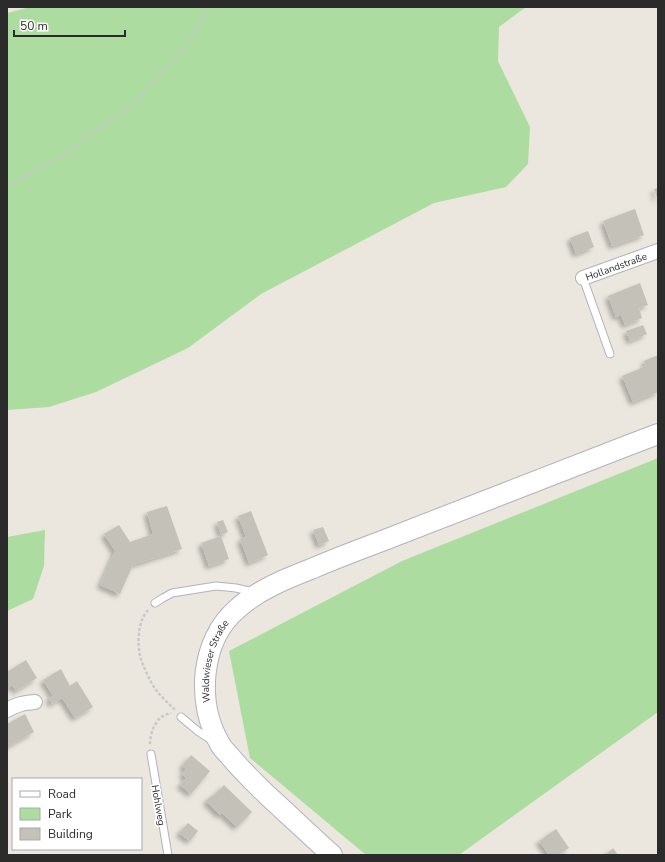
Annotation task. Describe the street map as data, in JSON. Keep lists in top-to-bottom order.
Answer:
{
  "streets": {
    "main road": ["Waldwieser Straße"],
    "street": ["Hollandstraße"],
    "lane": ["Hohlweg"]
  },
  "legend": ["Road", "Park", "Building"],
  "scale_bar": "50 m"
}
